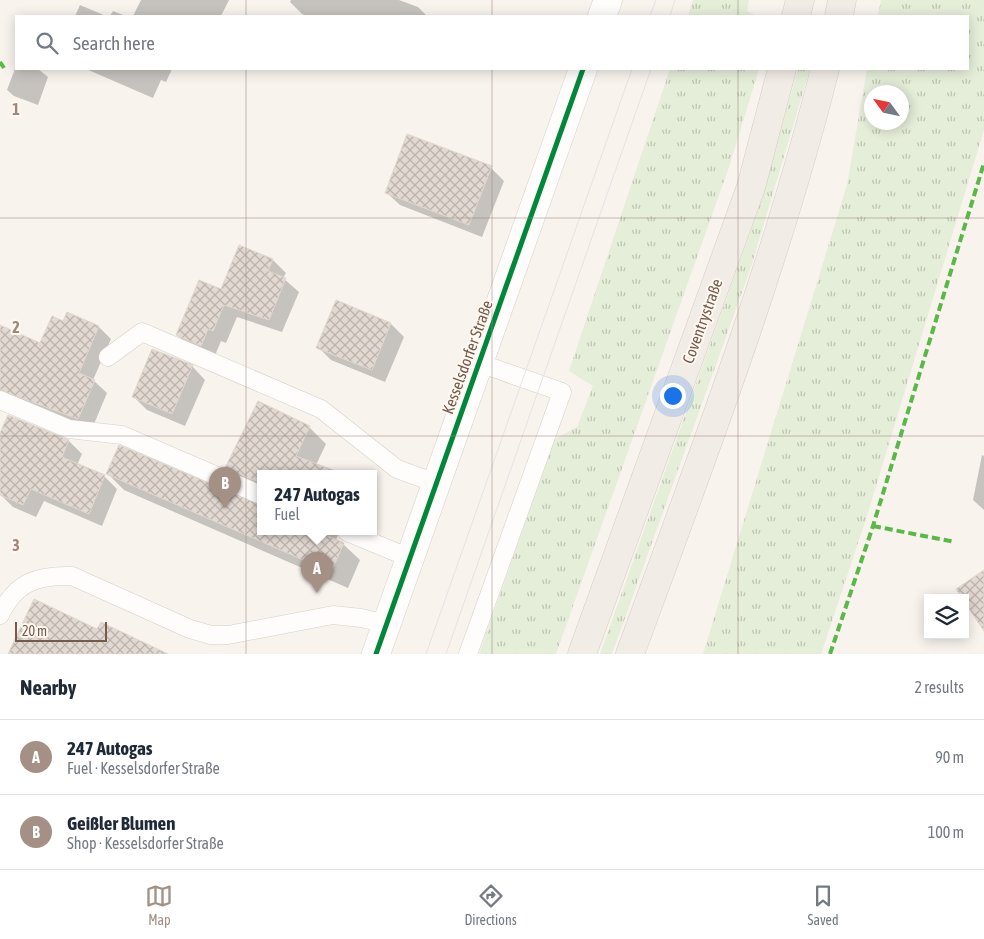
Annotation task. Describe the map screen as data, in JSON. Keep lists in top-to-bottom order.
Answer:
{
  "streets": {
    "highway": ["Coventrystraße"],
    "street": ["Kesselsdorfer Straße"]
  },
  "scale_bar": "20 m",
  "north": "top left",
  "page": {
    "search": "Search here",
    "pins": ["B", "A"],
    "popup": ["247 Autogas", "Fuel"],
    "scale": "20 m",
    "heading": ["Nearby", "2 results"],
    "list": [
      {
        "mark": "A",
        "name": "247 Autogas",
        "note": "Fuel · Kesselsdorfer Straße",
        "value": "90 m"
      },
      {
        "mark": "B",
        "name": "Geißler Blumen",
        "note": "Shop · Kesselsdorfer Straße",
        "value": "100 m"
      }
    ],
    "nav": ["Map", "Directions", "Saved"]
  },
  "grid": {
    "rows": ["1", "2", "3"]
  }
}
